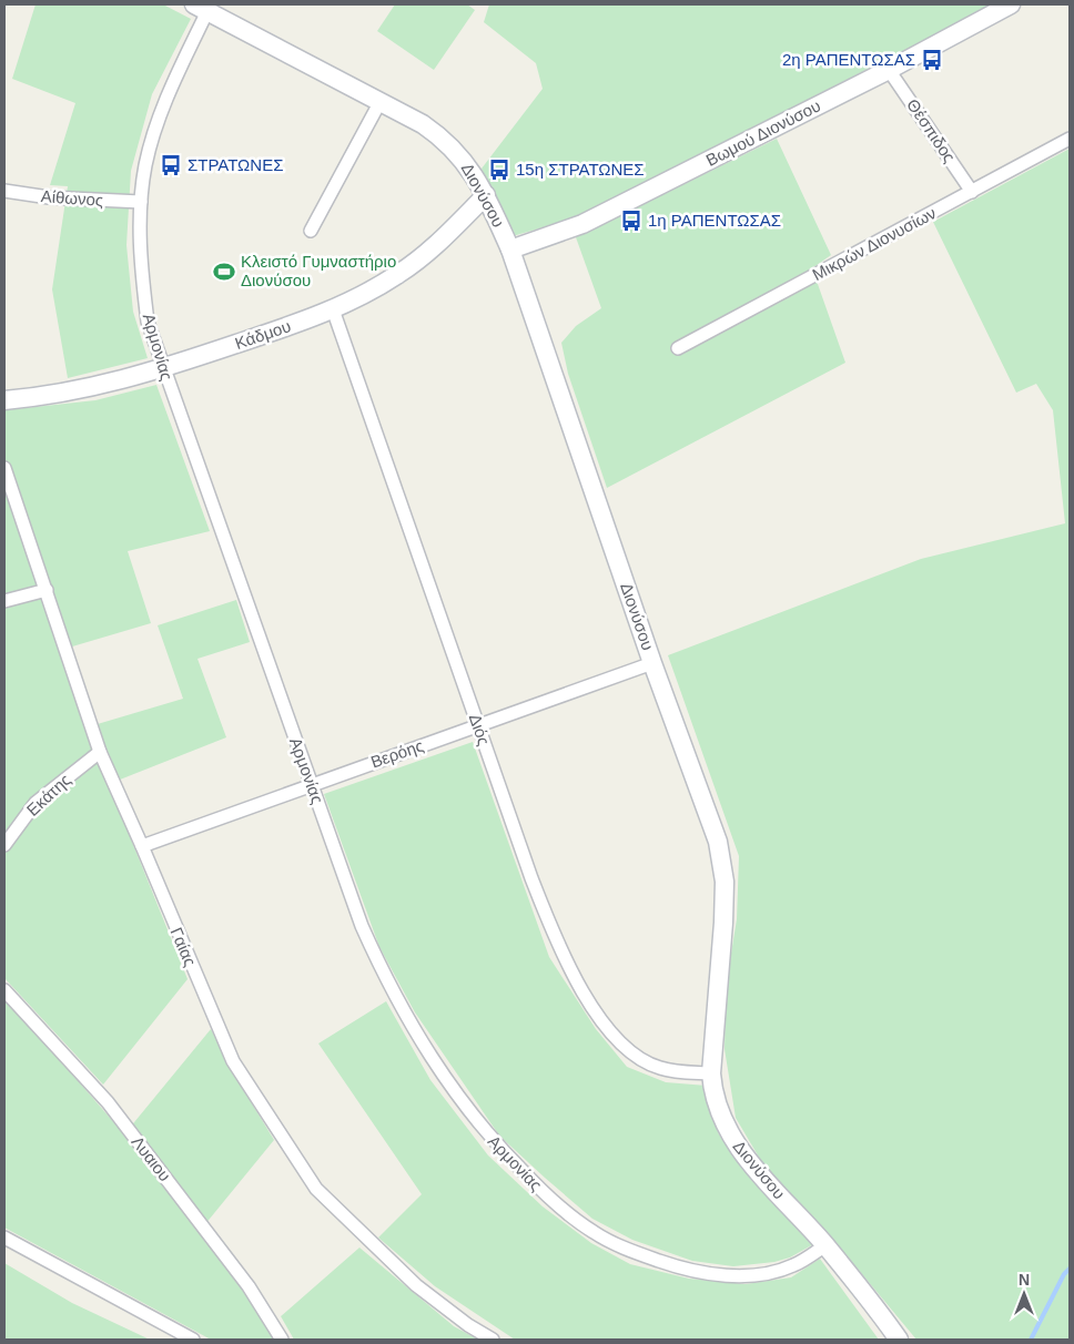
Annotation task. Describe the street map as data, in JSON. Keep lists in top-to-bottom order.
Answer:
{
  "streets": {
    "main road": ["Βωμού Διονύσου", "Διονύσου", "Κάδμου"],
    "street": [
      "Θέσπιδος",
      "Αίθωνος",
      "Μικρών Διονυσίων",
      "Αρμονίας",
      "Διός",
      "Βερόης",
      "Εκάτης",
      "Γαίας",
      "Λυαιου"
    ]
  },
  "crossings": [
    ["Θέσπιδος", "Βωμού Διονύσου"],
    ["Θέσπιδος", "Μικρών Διονυσίων"],
    ["Βωμού Διονύσου", "Διονύσου"],
    ["Διονύσου", "Κάδμου"],
    ["Διονύσου", "Αρμονίας"],
    ["Διονύσου", "Διός"],
    ["Διονύσου", "Βερόης"],
    ["Αίθωνος", "Αρμονίας"],
    ["Κάδμου", "Αρμονίας"],
    ["Κάδμου", "Διός"],
    ["Αρμονίας", "Βερόης"],
    ["Διός", "Βερόης"],
    ["Βερόης", "Γαίας"],
    ["Εκάτης", "Γαίας"]
  ],
  "places": {
    "bus stop": [
      "2η ΡΑΠΕΝΤΩΣΑΣ",
      "ΣΤΡΑΤΩΝΕΣ",
      "15η ΣΤΡΑΤΩΝΕΣ",
      "1η ΡΑΠΕΝΤΩΣΑΣ"
    ],
    "sports": ["Κλειστό Γυμναστήριο Διονύσου"]
  },
  "north": "top"
}
